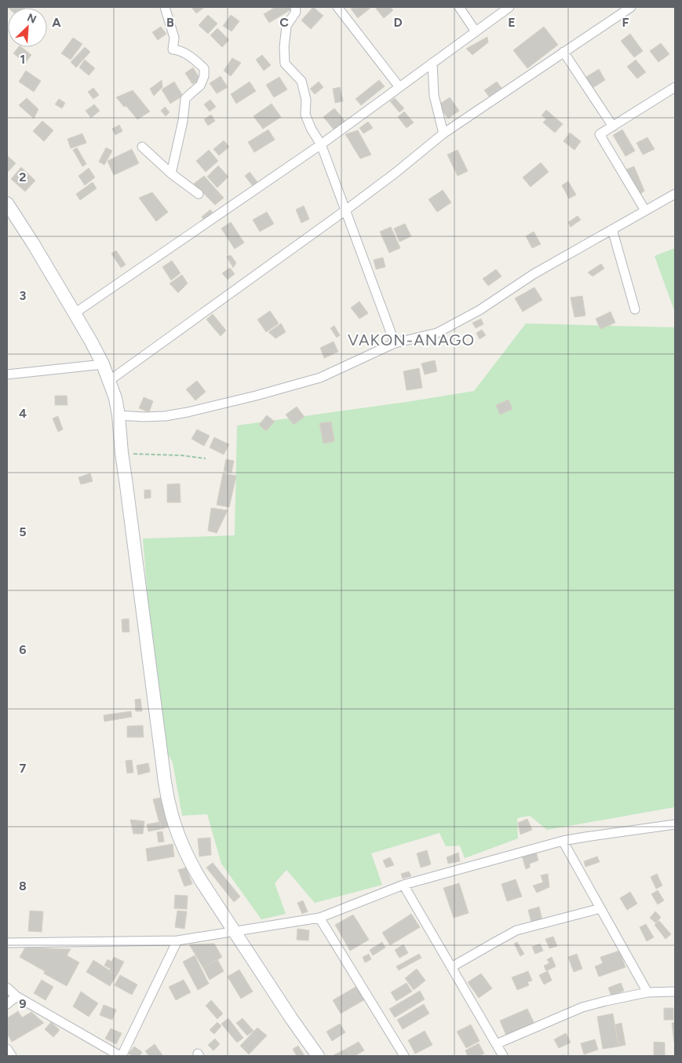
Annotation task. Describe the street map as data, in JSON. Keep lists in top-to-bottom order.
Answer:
{
  "districts": ["VAKON-ANAGO"],
  "north": "top right",
  "grid": {
    "columns": [
      "A",
      "B",
      "C",
      "D",
      "E",
      "F"
    ],
    "rows": [
      "1",
      "2",
      "3",
      "4",
      "5",
      "6",
      "7",
      "8",
      "9"
    ]
  }
}
